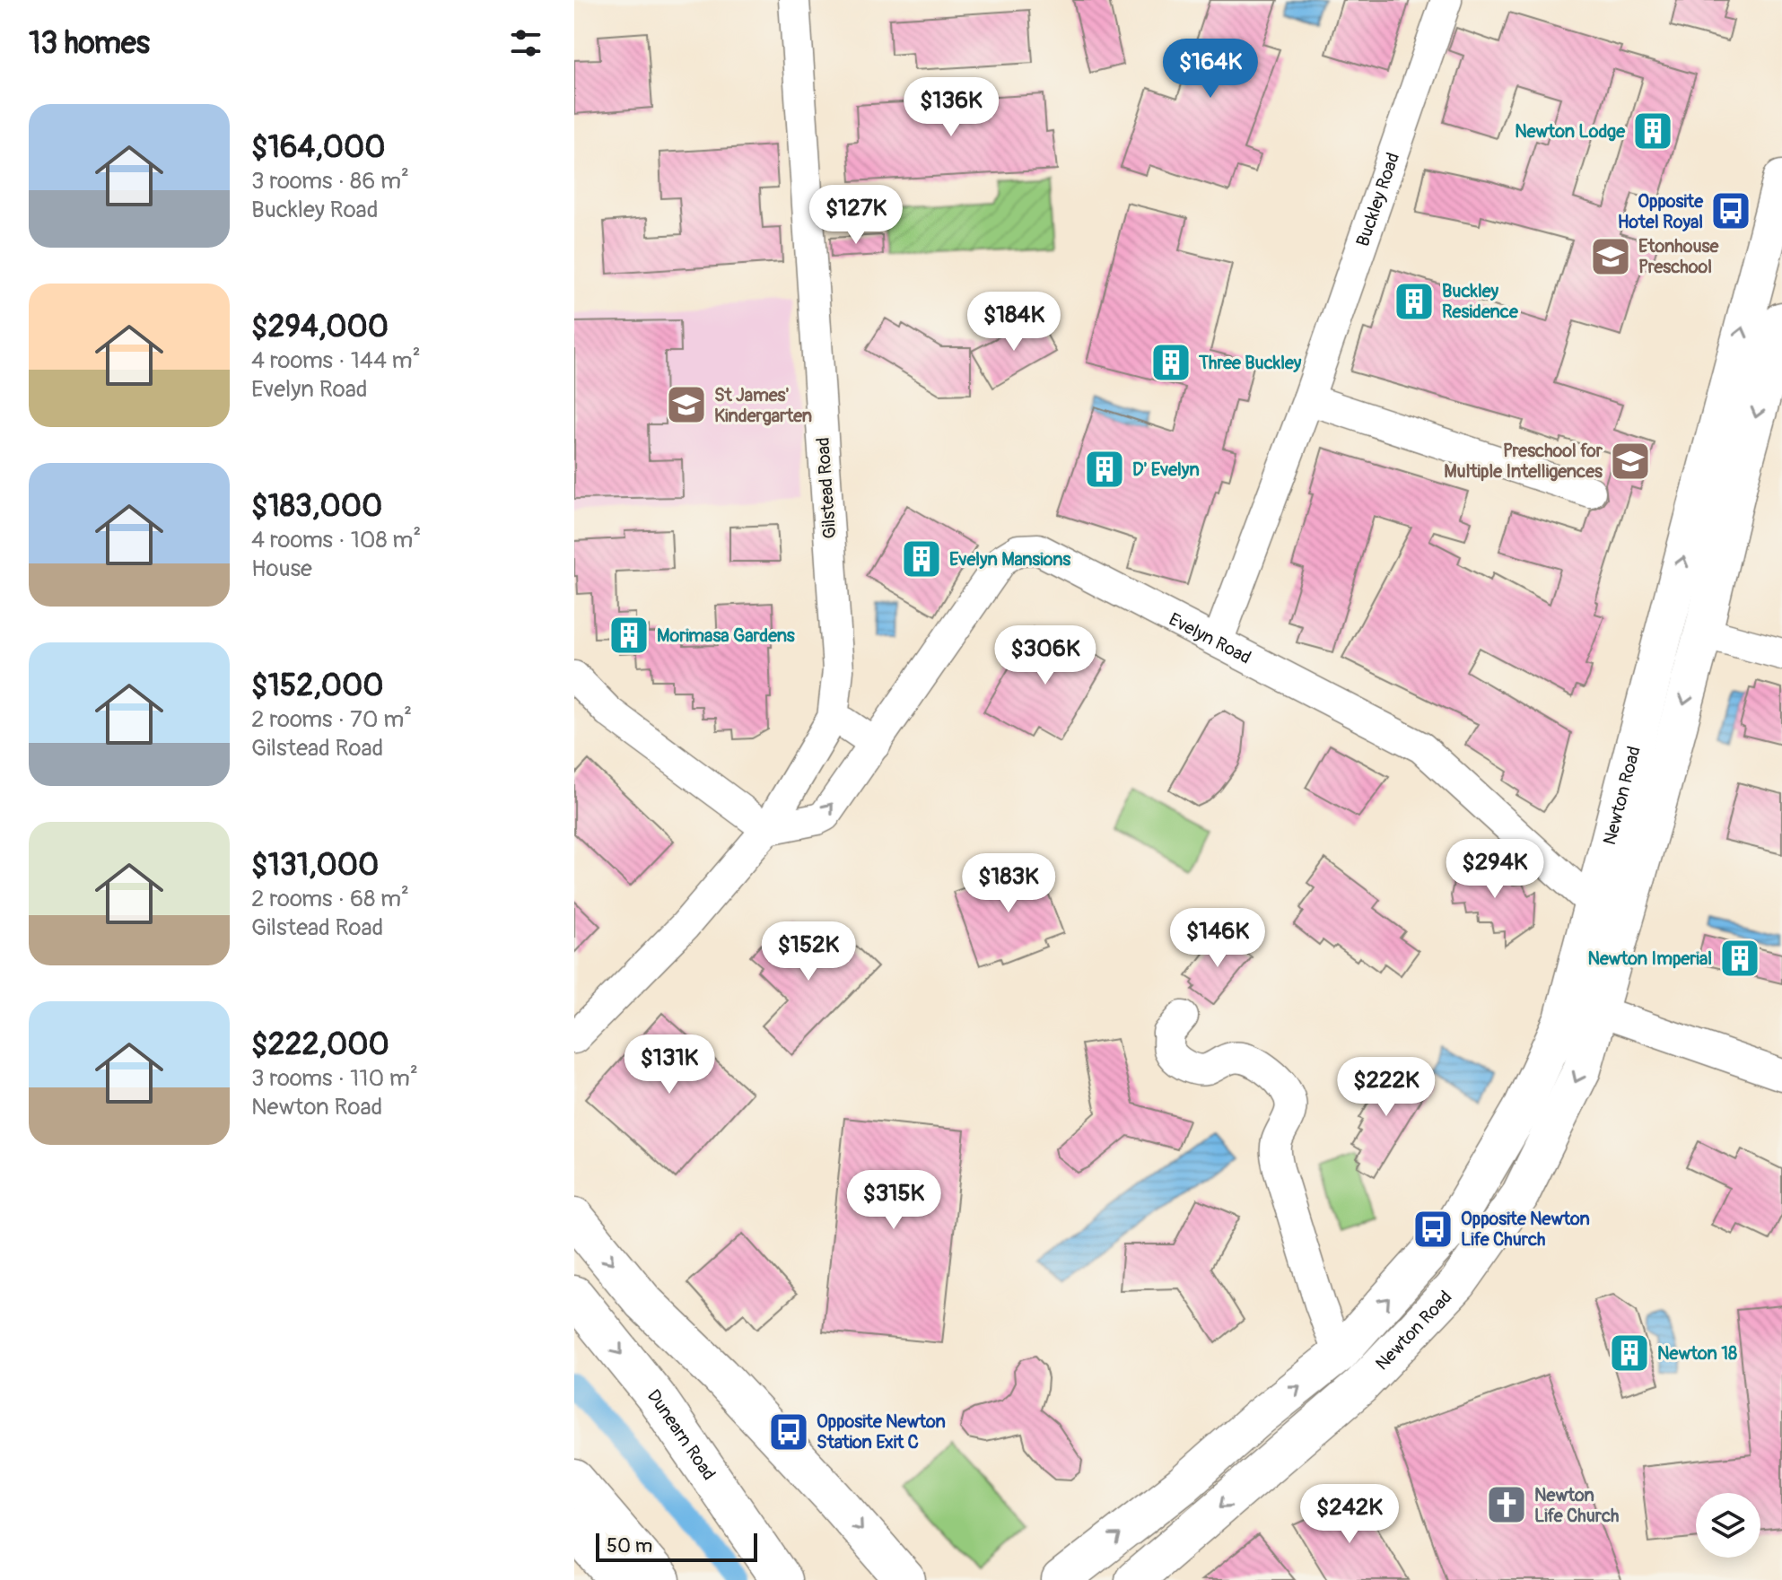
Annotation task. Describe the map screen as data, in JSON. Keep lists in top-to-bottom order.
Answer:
{
  "streets": {
    "highway": ["Dunearn Road"],
    "main road": ["Newton Road"],
    "street": ["Buckley Road", "Gilstead Road", "Evelyn Road"]
  },
  "crossings": [
    ["Buckley Road", "Evelyn Road"],
    ["Evelyn Road", "Newton Road"]
  ],
  "places": {
    "building": [
      "Newton Lodge",
      "Buckley Residence",
      "Three Buckley",
      "D' Evelyn",
      "Evelyn Mansions",
      "Morimasa Gardens",
      "Newton Imperial",
      "Newton 18"
    ],
    "bus stop": ["Opposite Hotel Royal", "Opposite Newton Life Church", "Opposite Newton Station Exit C"],
    "school or university": ["Etonhouse Preschool", "St James' Kindergarten", "Preschool for Multiple Intelligences"],
    "church": ["Newton Life Church"]
  },
  "scale_bar": "50 m",
  "page": {
    "heading": "13 homes",
    "price": [
      "$164K",
      "$136K",
      "$127K",
      "$184K",
      "$306K",
      "$294K",
      "$183K",
      "$146K",
      "$152K",
      "$131K",
      "$222K",
      "$315K",
      "$242K"
    ],
    "list": [
      {
        "name": "$164,000",
        "note": "3 rooms · 86 m² · Buckley Road"
      },
      {
        "name": "$294,000",
        "note": "4 rooms · 144 m² · Evelyn Road"
      },
      {
        "name": "$183,000",
        "note": "4 rooms · 108 m² · House"
      },
      {
        "name": "$152,000",
        "note": "2 rooms · 70 m² · Gilstead Road"
      },
      {
        "name": "$131,000",
        "note": "2 rooms · 68 m² · Gilstead Road"
      },
      {
        "name": "$222,000",
        "note": "3 rooms · 110 m² · Newton Road"
      }
    ],
    "scale": "50 m"
  }
}
